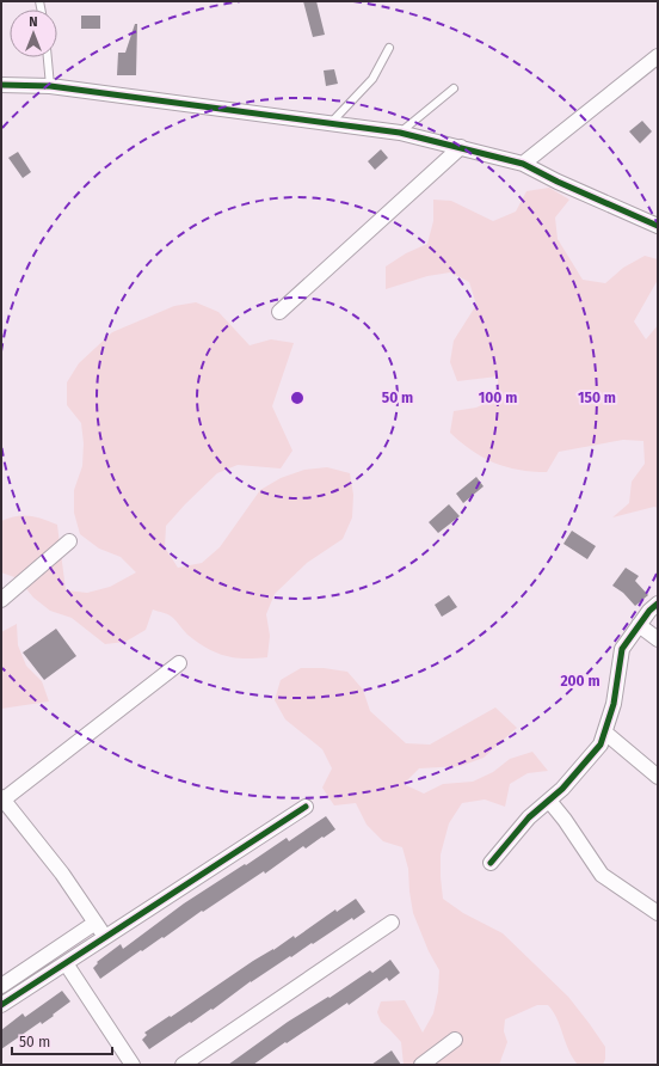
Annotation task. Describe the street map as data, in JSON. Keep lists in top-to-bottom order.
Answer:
{
  "scale_bar": "50 m",
  "north": "top",
  "rings": [
    "50 m",
    "100 m",
    "150 m",
    "200 m"
  ]
}
